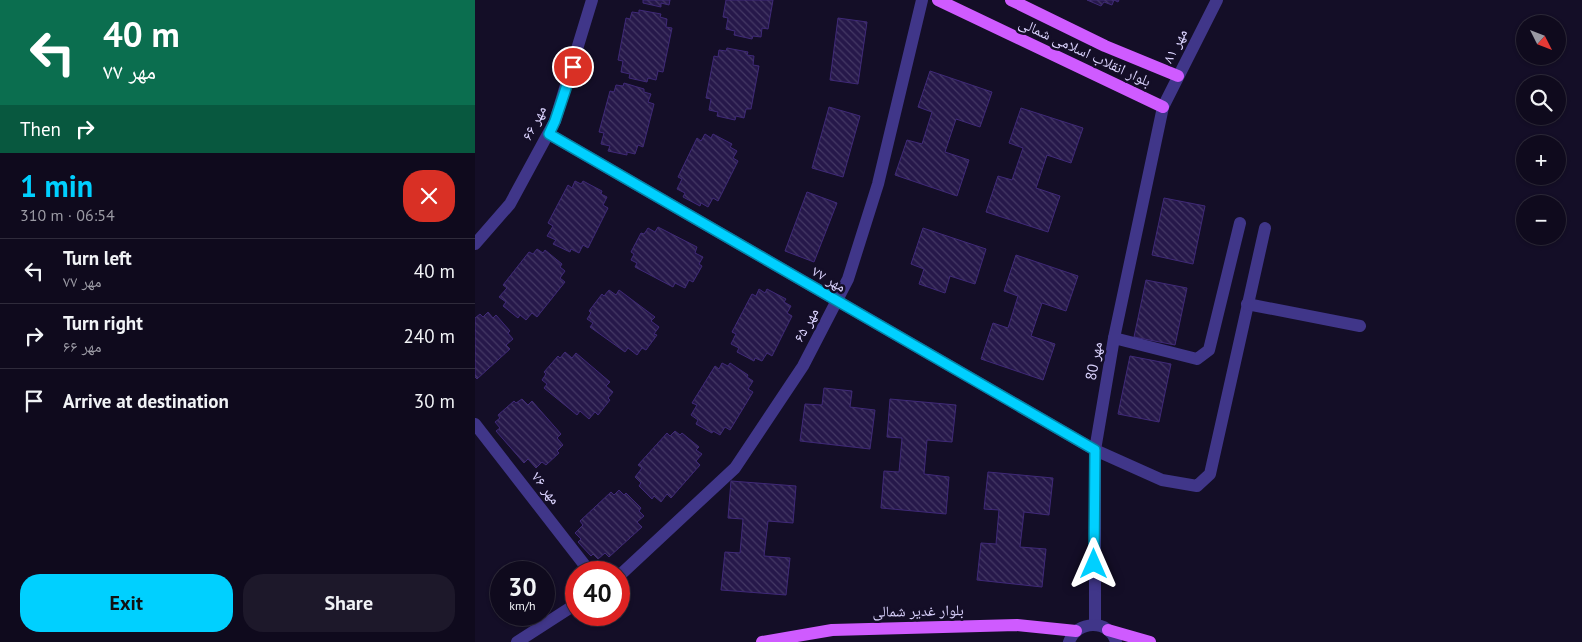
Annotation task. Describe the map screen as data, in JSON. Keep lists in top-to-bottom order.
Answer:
{
  "streets": {
    "main road": ["بلوار انقلاب اسلامی شمالی", "بلوار غدیر شمالی"],
    "street": [
      "مهر ۸۱",
      "مهر ۶۶",
      "مهر ۷۷",
      "مهر ۶۵",
      "مهر 80",
      "مهر ۷۶"
    ]
  },
  "crossings": [
    ["مهر ۸۱", "بلوار انقلاب اسلامی شمالی"],
    ["مهر ۸۱", "مهر 80"],
    ["بلوار انقلاب اسلامی شمالی", "مهر 80"],
    ["مهر ۶۶", "مهر ۷۷"],
    ["مهر ۷۷", "مهر ۶۵"],
    ["مهر ۷۷", "مهر 80"]
  ],
  "north": "bottom right",
  "page": {
    "turn": ["40 m", "مهر ۷۷"],
    "map_buttons": ["+", "−"],
    "then": "Then",
    "heading": ["1 min", "310 m · 06:54"],
    "list": [
      {
        "name": "Turn left",
        "note": "مهر ۷۷",
        "value": "40 m"
      },
      {
        "name": "Turn right",
        "note": "مهر ۶۶",
        "value": "240 m"
      },
      {
        "name": "Arrive at destination",
        "value": "30 m"
      }
    ],
    "speed": "30 km/h",
    "limit": "40",
    "buttons": ["Exit", "Share"]
  }
}
